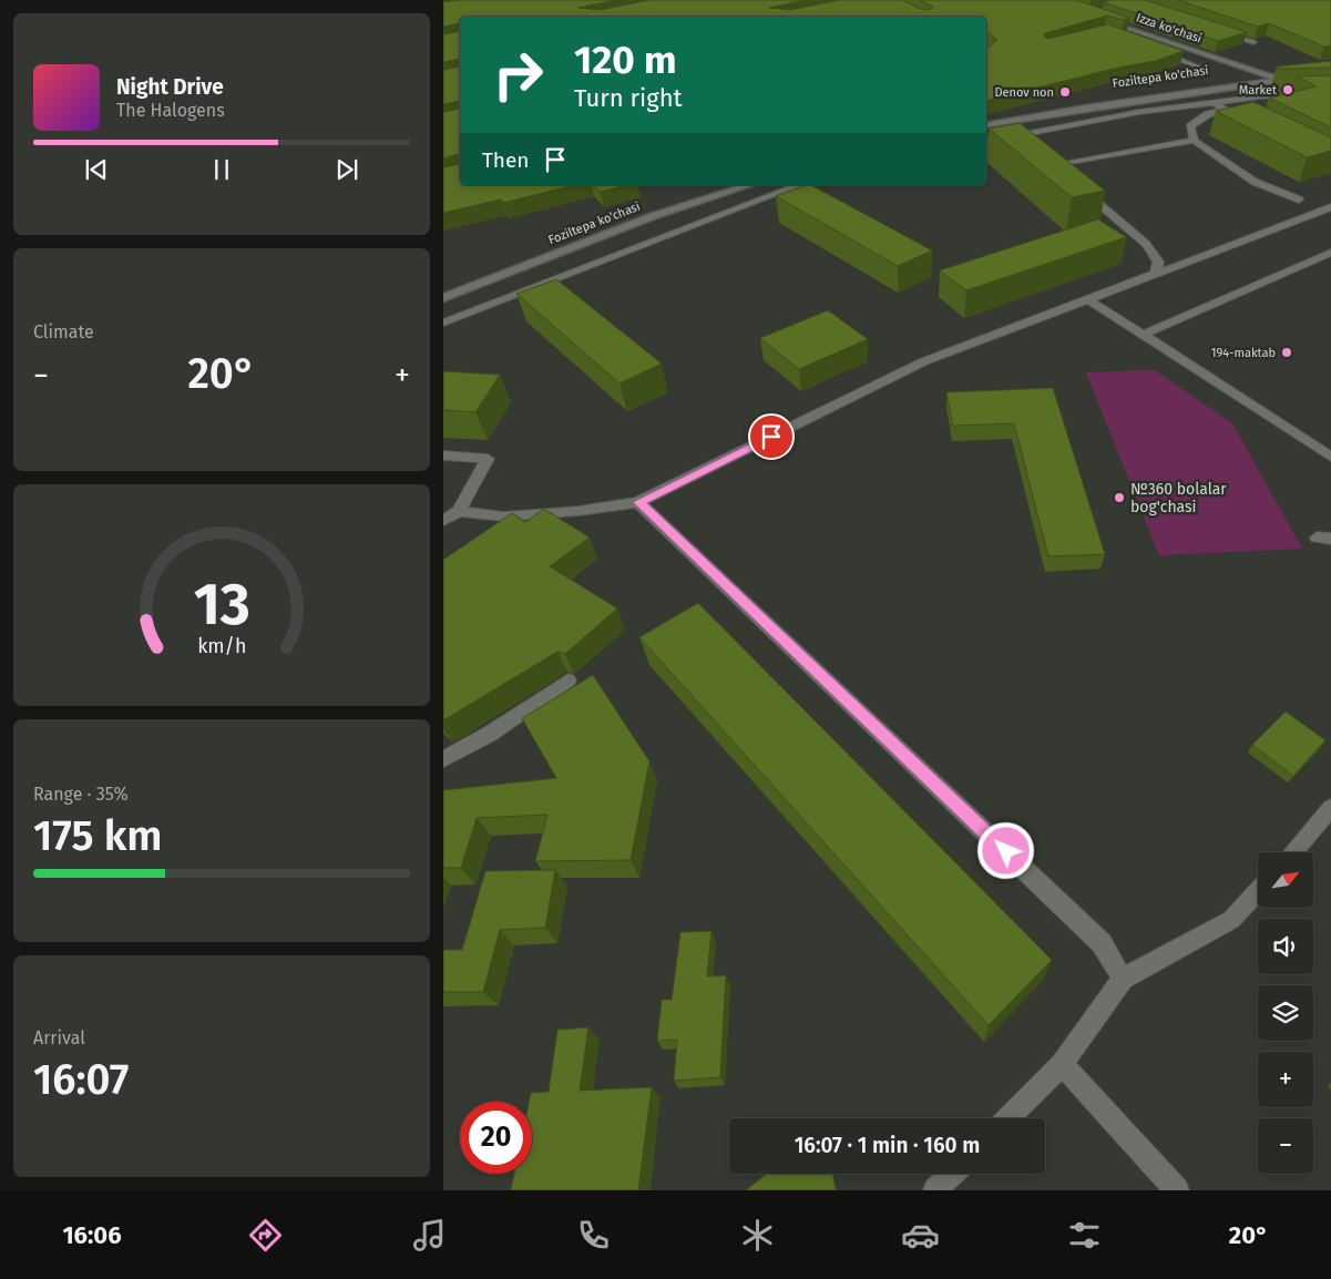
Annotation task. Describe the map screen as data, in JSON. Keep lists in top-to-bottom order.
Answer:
{
  "streets": {
    "street": ["Izza ko'chasi", "Foziltepa ko'chasi"]
  },
  "crossings": [
    ["Izza ko'chasi", "Foziltepa ko'chasi"]
  ],
  "places": [
    "Market",
    "Denov non",
    "194-maktab",
    "№360 bolalar bog'chasi"
  ],
  "north": "top right",
  "page": {
    "turn": ["120 m", "Turn right"],
    "song": ["Night Drive", "The Halogens"],
    "then": "Then",
    "tile": [
      "Climate",
      ["Range · 35%", "175 km"],
      ["Arrival", "16:07"]
    ],
    "heat": ["−", "20°", "+"],
    "map_buttons": ["+", "−"],
    "limit": "20",
    "trip": "16:07 · 1 min · 160 m",
    "tabs": ["16:06", "20°"],
    "gauge": ["13", "km/h"]
  }
}
